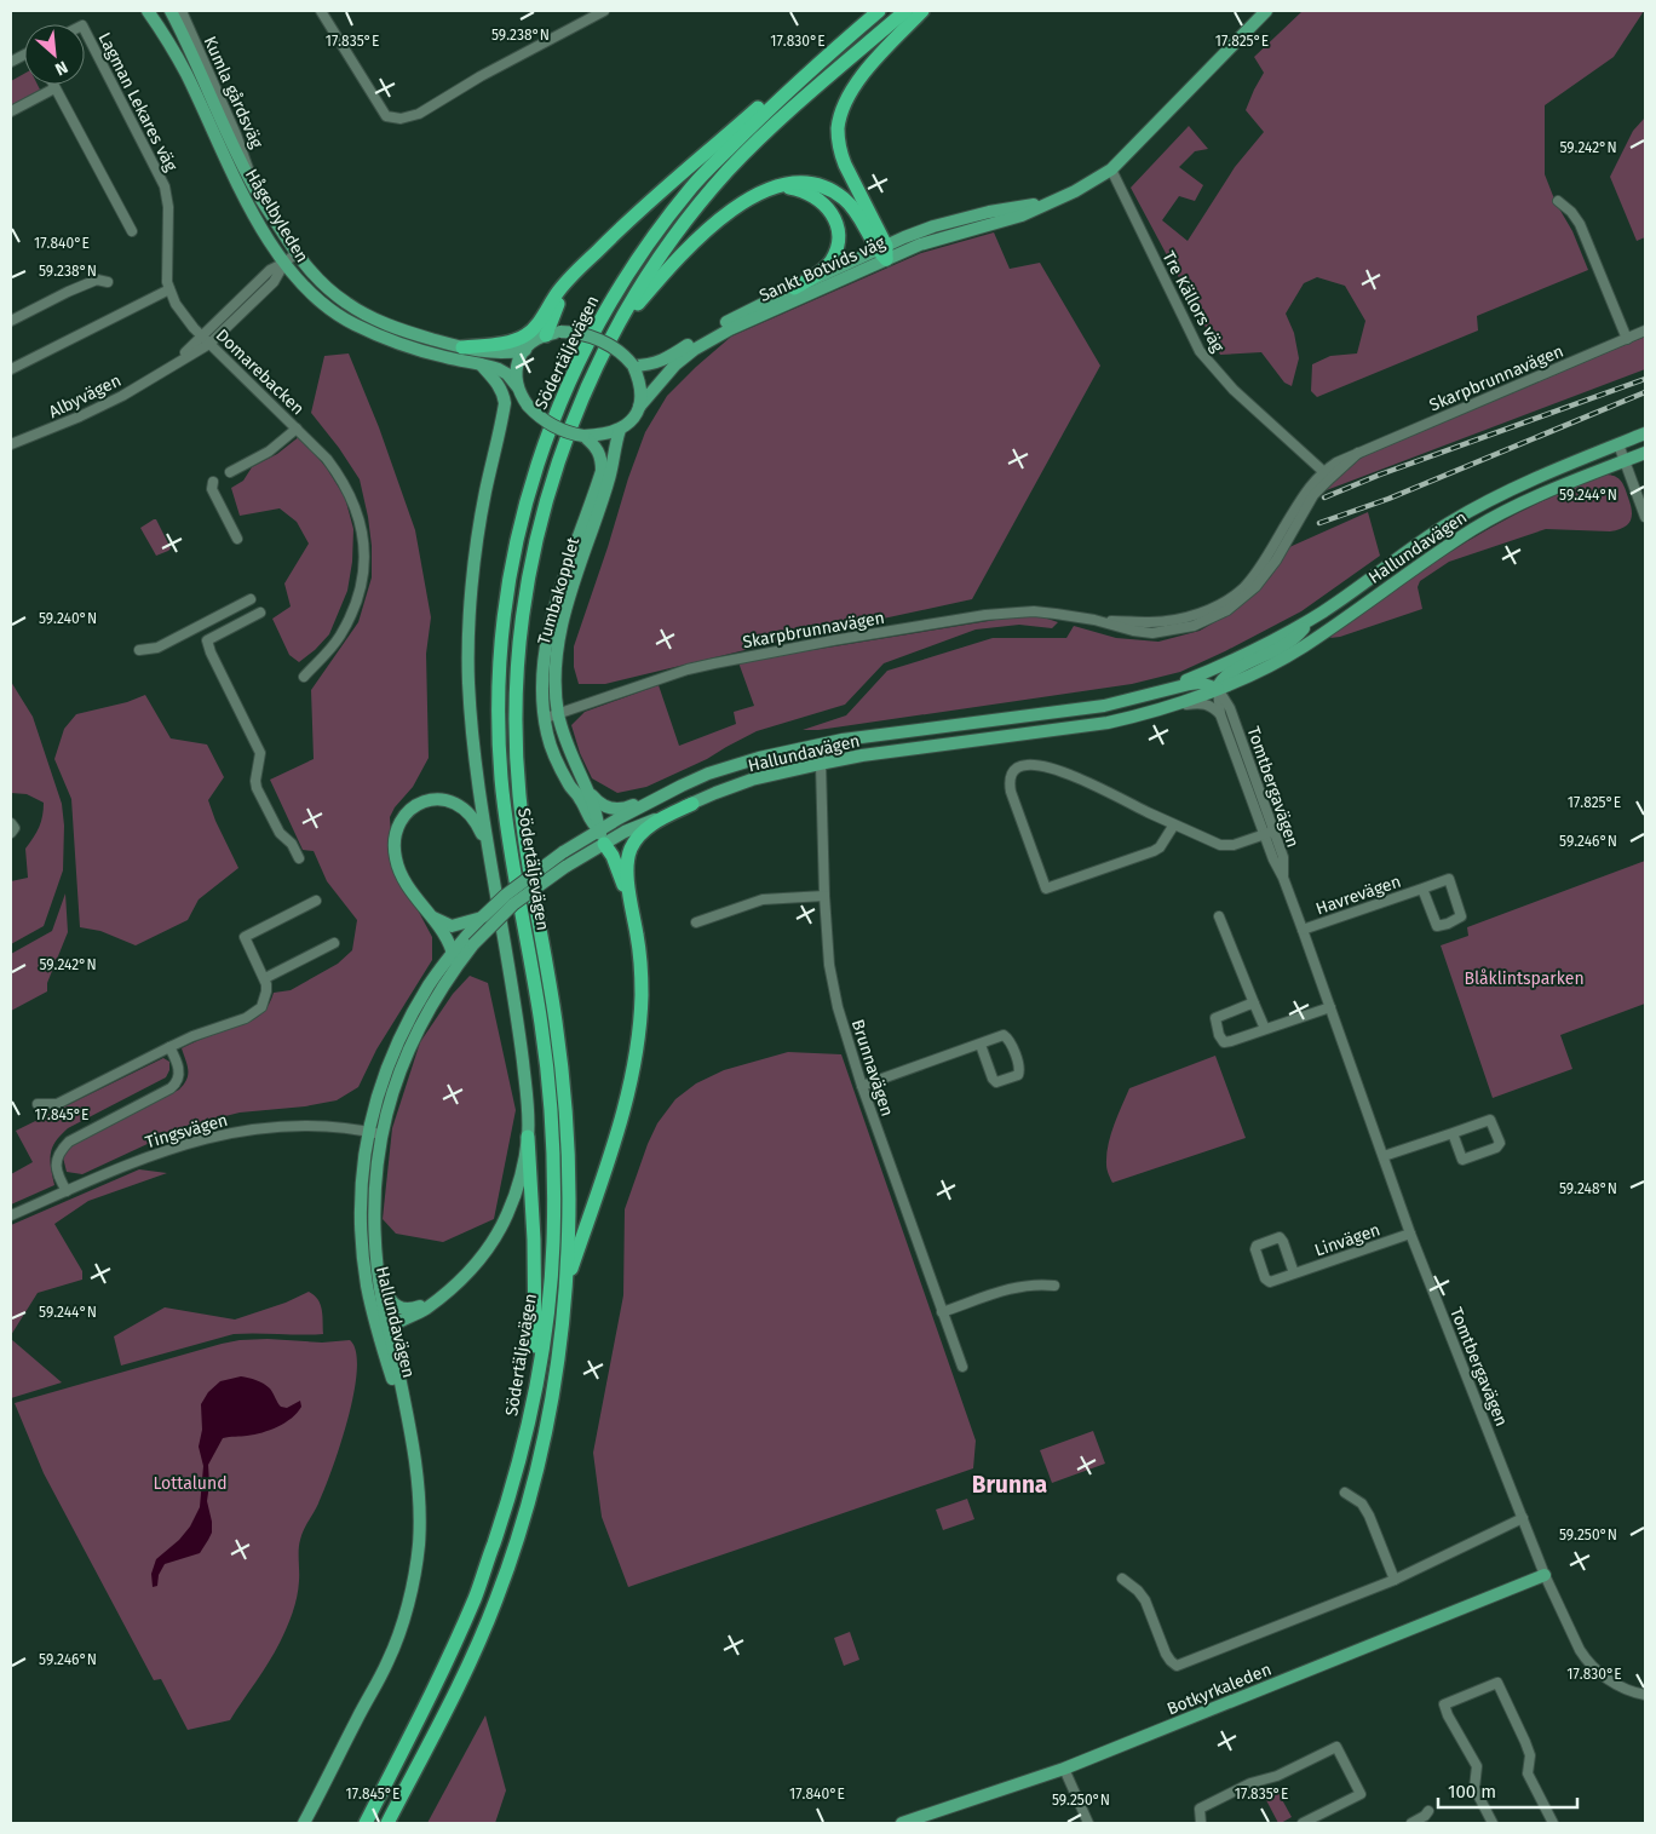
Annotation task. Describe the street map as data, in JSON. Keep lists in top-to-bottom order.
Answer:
{
  "streets": {
    "highway": ["Södertäljevägen"],
    "main road": [
      "Hågelbyleden",
      "Sankt Botvids väg",
      "Hallundavägen",
      "Tumbakopplet",
      "Botkyrkaleden"
    ],
    "street": [
      "Kumla gårdsväg",
      "Lagman Lekares väg",
      "Tre Källors väg",
      "Domarebacken",
      "Skarpbrunnavägen",
      "Albyvägen",
      "Tomtbergavägen",
      "Havrevägen",
      "Brunnavägen",
      "Tingsvägen",
      "Linvägen"
    ]
  },
  "crossings": [
    ["Kumla gårdsväg", "Hågelbyleden"],
    ["Lagman Lekares väg", "Domarebacken"],
    ["Lagman Lekares väg", "Albyvägen"],
    ["Hågelbyleden", "Sankt Botvids väg"],
    ["Hågelbyleden", "Albyvägen"],
    ["Hågelbyleden", "Tumbakopplet"],
    ["Sankt Botvids väg", "Tre Källors väg"],
    ["Sankt Botvids väg", "Tumbakopplet"],
    ["Tre Källors väg", "Skarpbrunnavägen"],
    ["Domarebacken", "Albyvägen"],
    ["Skarpbrunnavägen", "Tumbakopplet"],
    ["Hallundavägen", "Tumbakopplet"],
    ["Hallundavägen", "Tomtbergavägen"],
    ["Hallundavägen", "Brunnavägen"],
    ["Hallundavägen", "Tingsvägen"],
    ["Tomtbergavägen", "Havrevägen"],
    ["Tomtbergavägen", "Linvägen"],
    ["Tomtbergavägen", "Botkyrkaleden"]
  ],
  "districts": ["Brunna"],
  "parks": ["Blåklintsparken", "Lottalund"],
  "scale_bar": "100 m",
  "north": "bottom right",
  "coordinates": [
    "59.238°N",
    "17.835°E",
    "17.830°E",
    "17.825°E",
    "59.242°N",
    "17.840°E",
    "59.244°N",
    "59.240°N",
    "59.246°N",
    "17.845°E",
    "59.248°N",
    "59.250°N"
  ]
}
